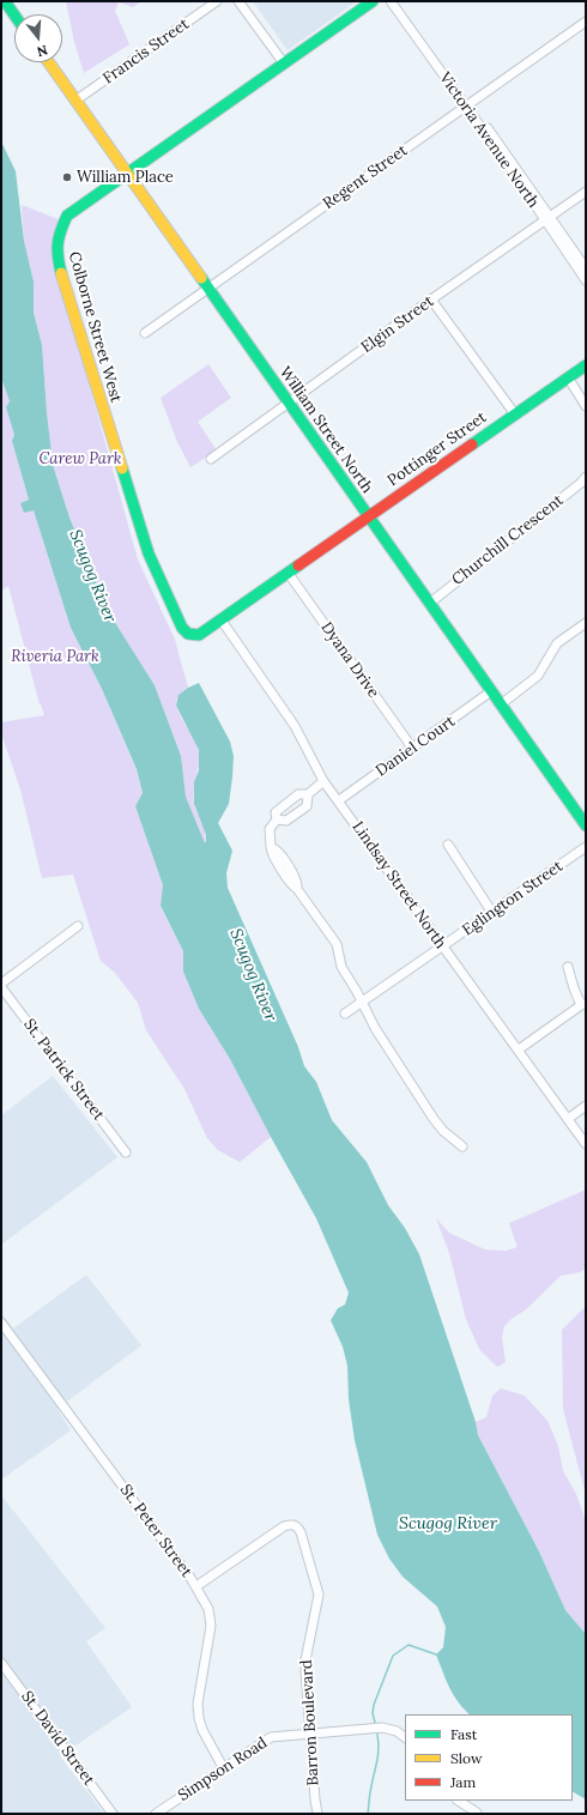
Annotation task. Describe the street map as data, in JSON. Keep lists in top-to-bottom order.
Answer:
{
  "streets": {
    "street": [
      "Francis Street",
      "Victoria Avenue North",
      "Regent Street",
      "Elgin Street",
      "Colborne Street West",
      "William Street North",
      "Pottinger Street",
      "Churchill Crescent",
      "Dyana Drive",
      "Daniel Court",
      "Lindsay Street North",
      "Eglington Street",
      "St. Patrick Street",
      "St. Peter Street",
      "Barron Boulevard",
      "St. David Street",
      "Simpson Road"
    ]
  },
  "crossings": [
    ["Francis Street", "William Street North"],
    ["Victoria Avenue North", "Regent Street"],
    ["Victoria Avenue North", "Elgin Street"],
    ["Regent Street", "William Street North"],
    ["Elgin Street", "William Street North"],
    ["Colborne Street West", "William Street North"],
    ["Colborne Street West", "Pottinger Street"],
    ["William Street North", "Pottinger Street"],
    ["William Street North", "Churchill Crescent"],
    ["William Street North", "Daniel Court"],
    ["Pottinger Street", "Dyana Drive"],
    ["Pottinger Street", "Lindsay Street North"],
    ["Dyana Drive", "Daniel Court"],
    ["Daniel Court", "Lindsay Street North"],
    ["Lindsay Street North", "Eglington Street"],
    ["St. Peter Street", "Barron Boulevard"],
    ["St. Peter Street", "Simpson Road"],
    ["Barron Boulevard", "Simpson Road"]
  ],
  "water": ["Scugog River"],
  "parks": ["Carew Park", "Riveria Park"],
  "places": ["William Place"],
  "legend": ["Fast", "Slow", "Jam"],
  "north": "bottom"
}
